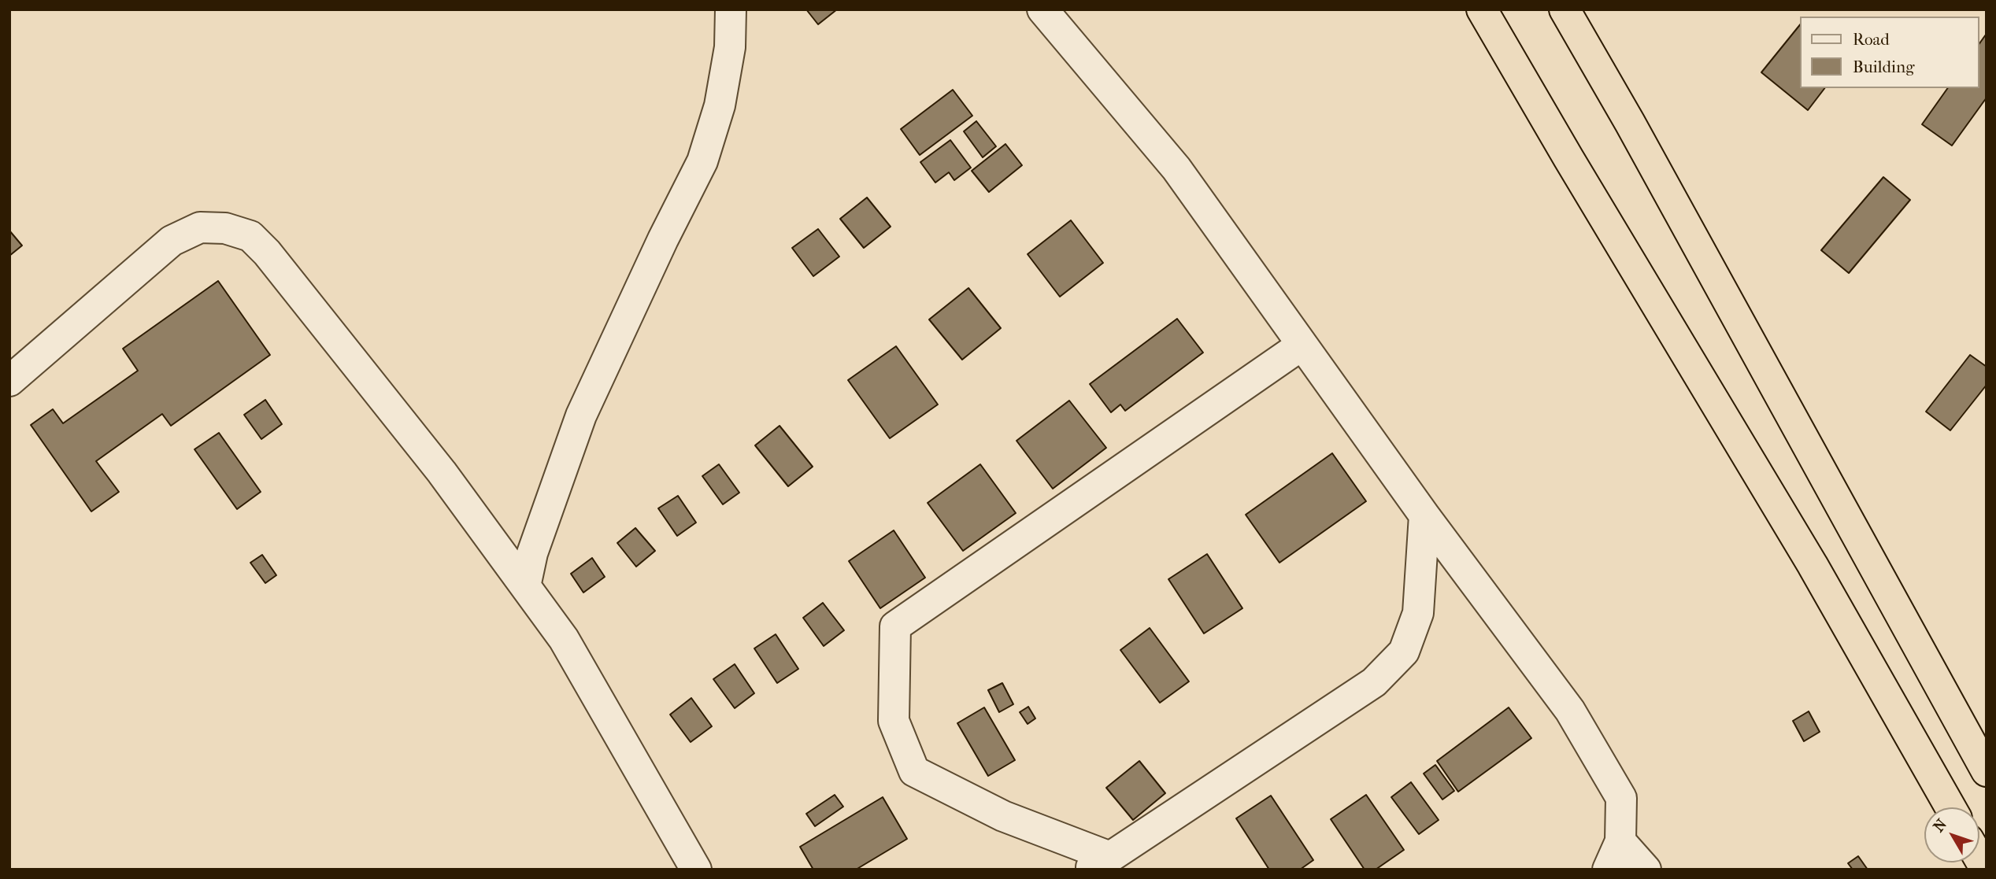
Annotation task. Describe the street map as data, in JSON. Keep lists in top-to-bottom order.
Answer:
{
  "legend": ["Road", "Building"],
  "north": "top left"
}
